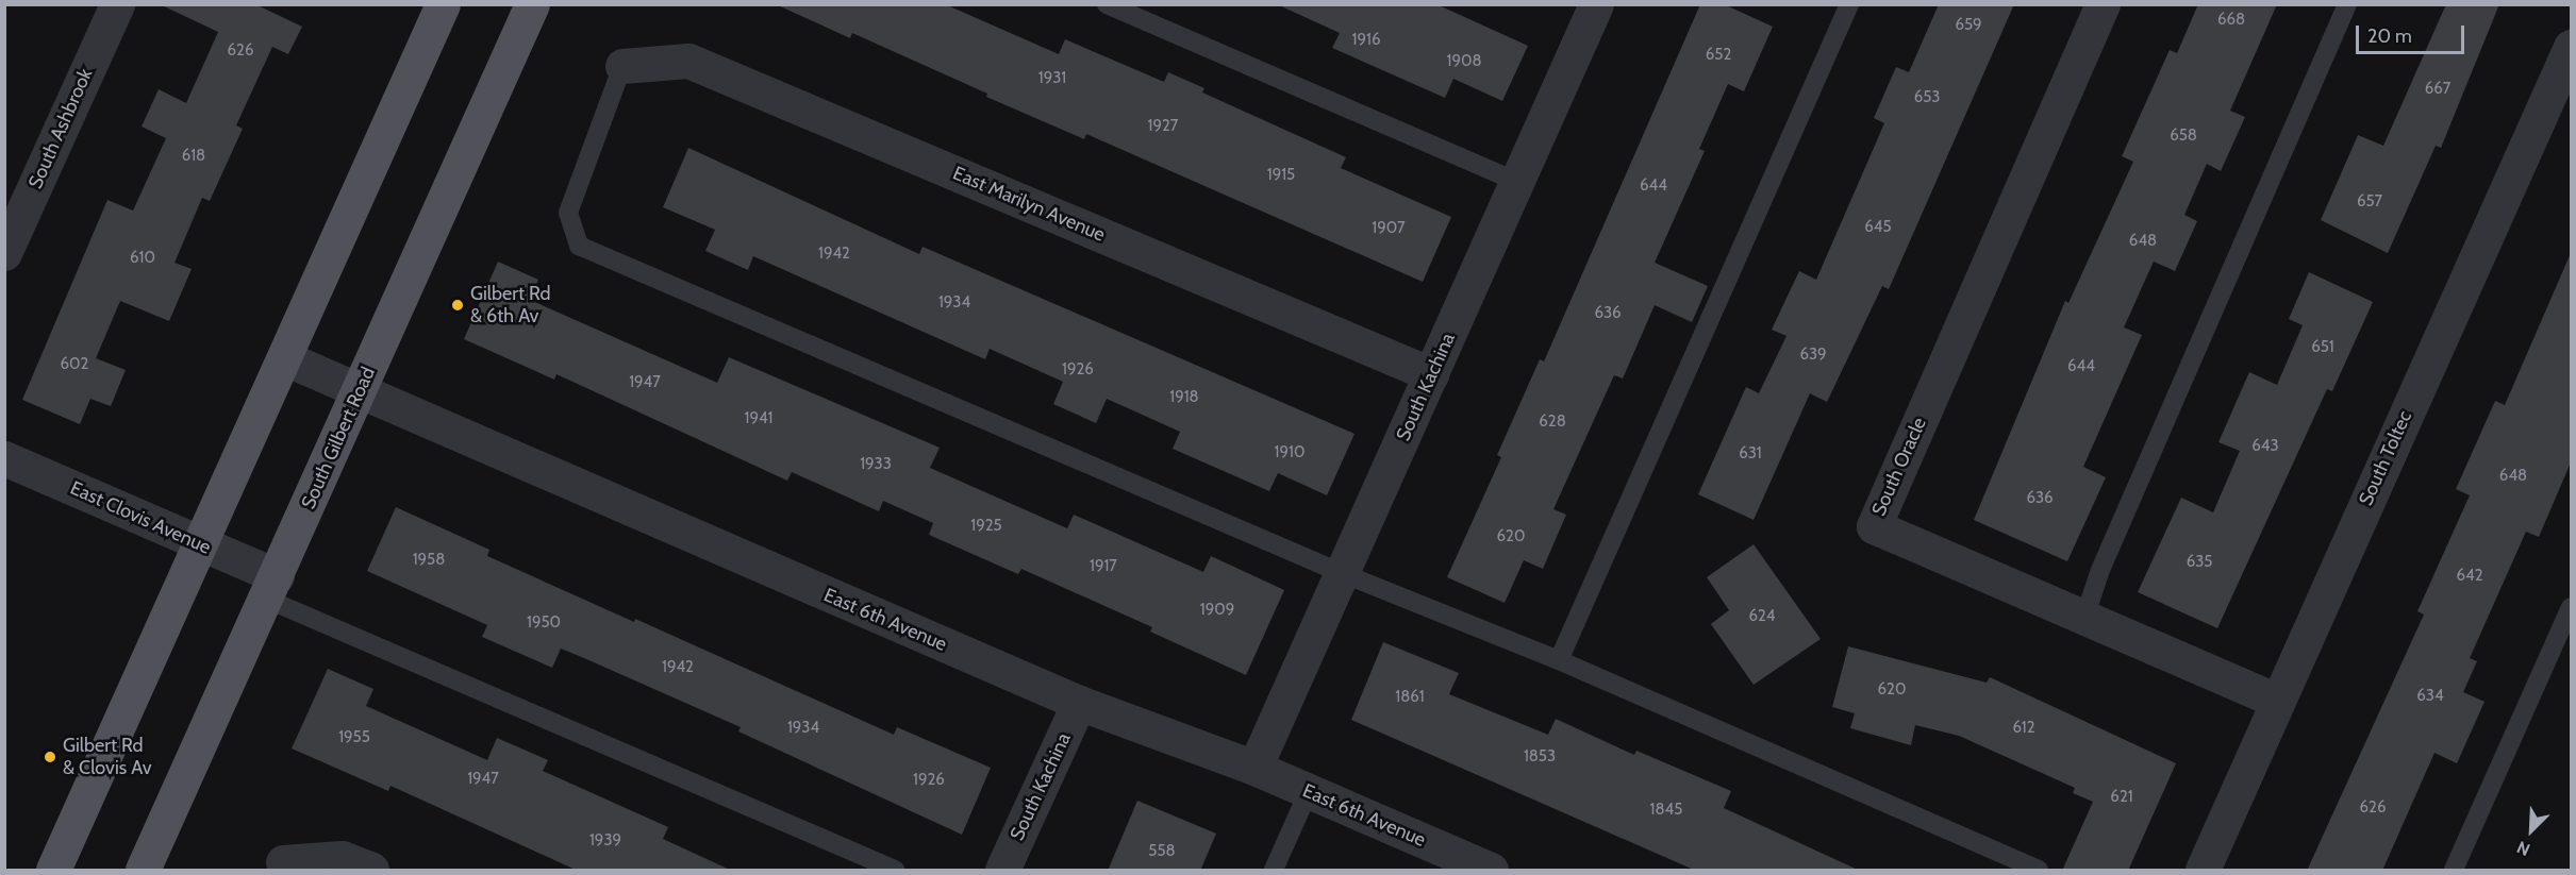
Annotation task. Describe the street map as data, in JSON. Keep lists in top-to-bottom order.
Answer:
{
  "streets": {
    "main road": ["South Gilbert Road"],
    "street": [
      "South Ashbrook",
      "East Marilyn Avenue",
      "South Kachina",
      "South Toltec",
      "South Oracle",
      "East Clovis Avenue",
      "East 6th Avenue"
    ]
  },
  "crossings": [
    ["East Marilyn Avenue", "South Kachina"],
    ["South Kachina", "East 6th Avenue"],
    ["South Gilbert Road", "East Clovis Avenue"],
    ["South Gilbert Road", "East 6th Avenue"],
    ["South Toltec", "South Oracle"]
  ],
  "places": ["Gilbert Rd & 6th Av", "Gilbert Rd & Clovis Av"],
  "house_numbers": [
    "668",
    "659",
    "1916",
    "626",
    "652",
    "1908",
    "1931",
    "667",
    "653",
    "1927",
    "658",
    "618",
    "1915",
    "644",
    "657",
    "645",
    "1907",
    "648",
    "1942",
    "610",
    "1934",
    "636",
    "651",
    "639",
    "602",
    "644",
    "1926",
    "1947",
    "1918",
    "1941",
    "628",
    "643",
    "1910",
    "631",
    "1933",
    "648",
    "636",
    "1925",
    "620",
    "1958",
    "635",
    "1917",
    "642",
    "1909",
    "624",
    "1950",
    "1942",
    "620",
    "634",
    "1861",
    "1934",
    "612",
    "1955",
    "1853",
    "1947",
    "1926",
    "621",
    "626",
    "1845",
    "1939",
    "558"
  ],
  "scale_bar": "20 m",
  "north": "bottom left"
}
